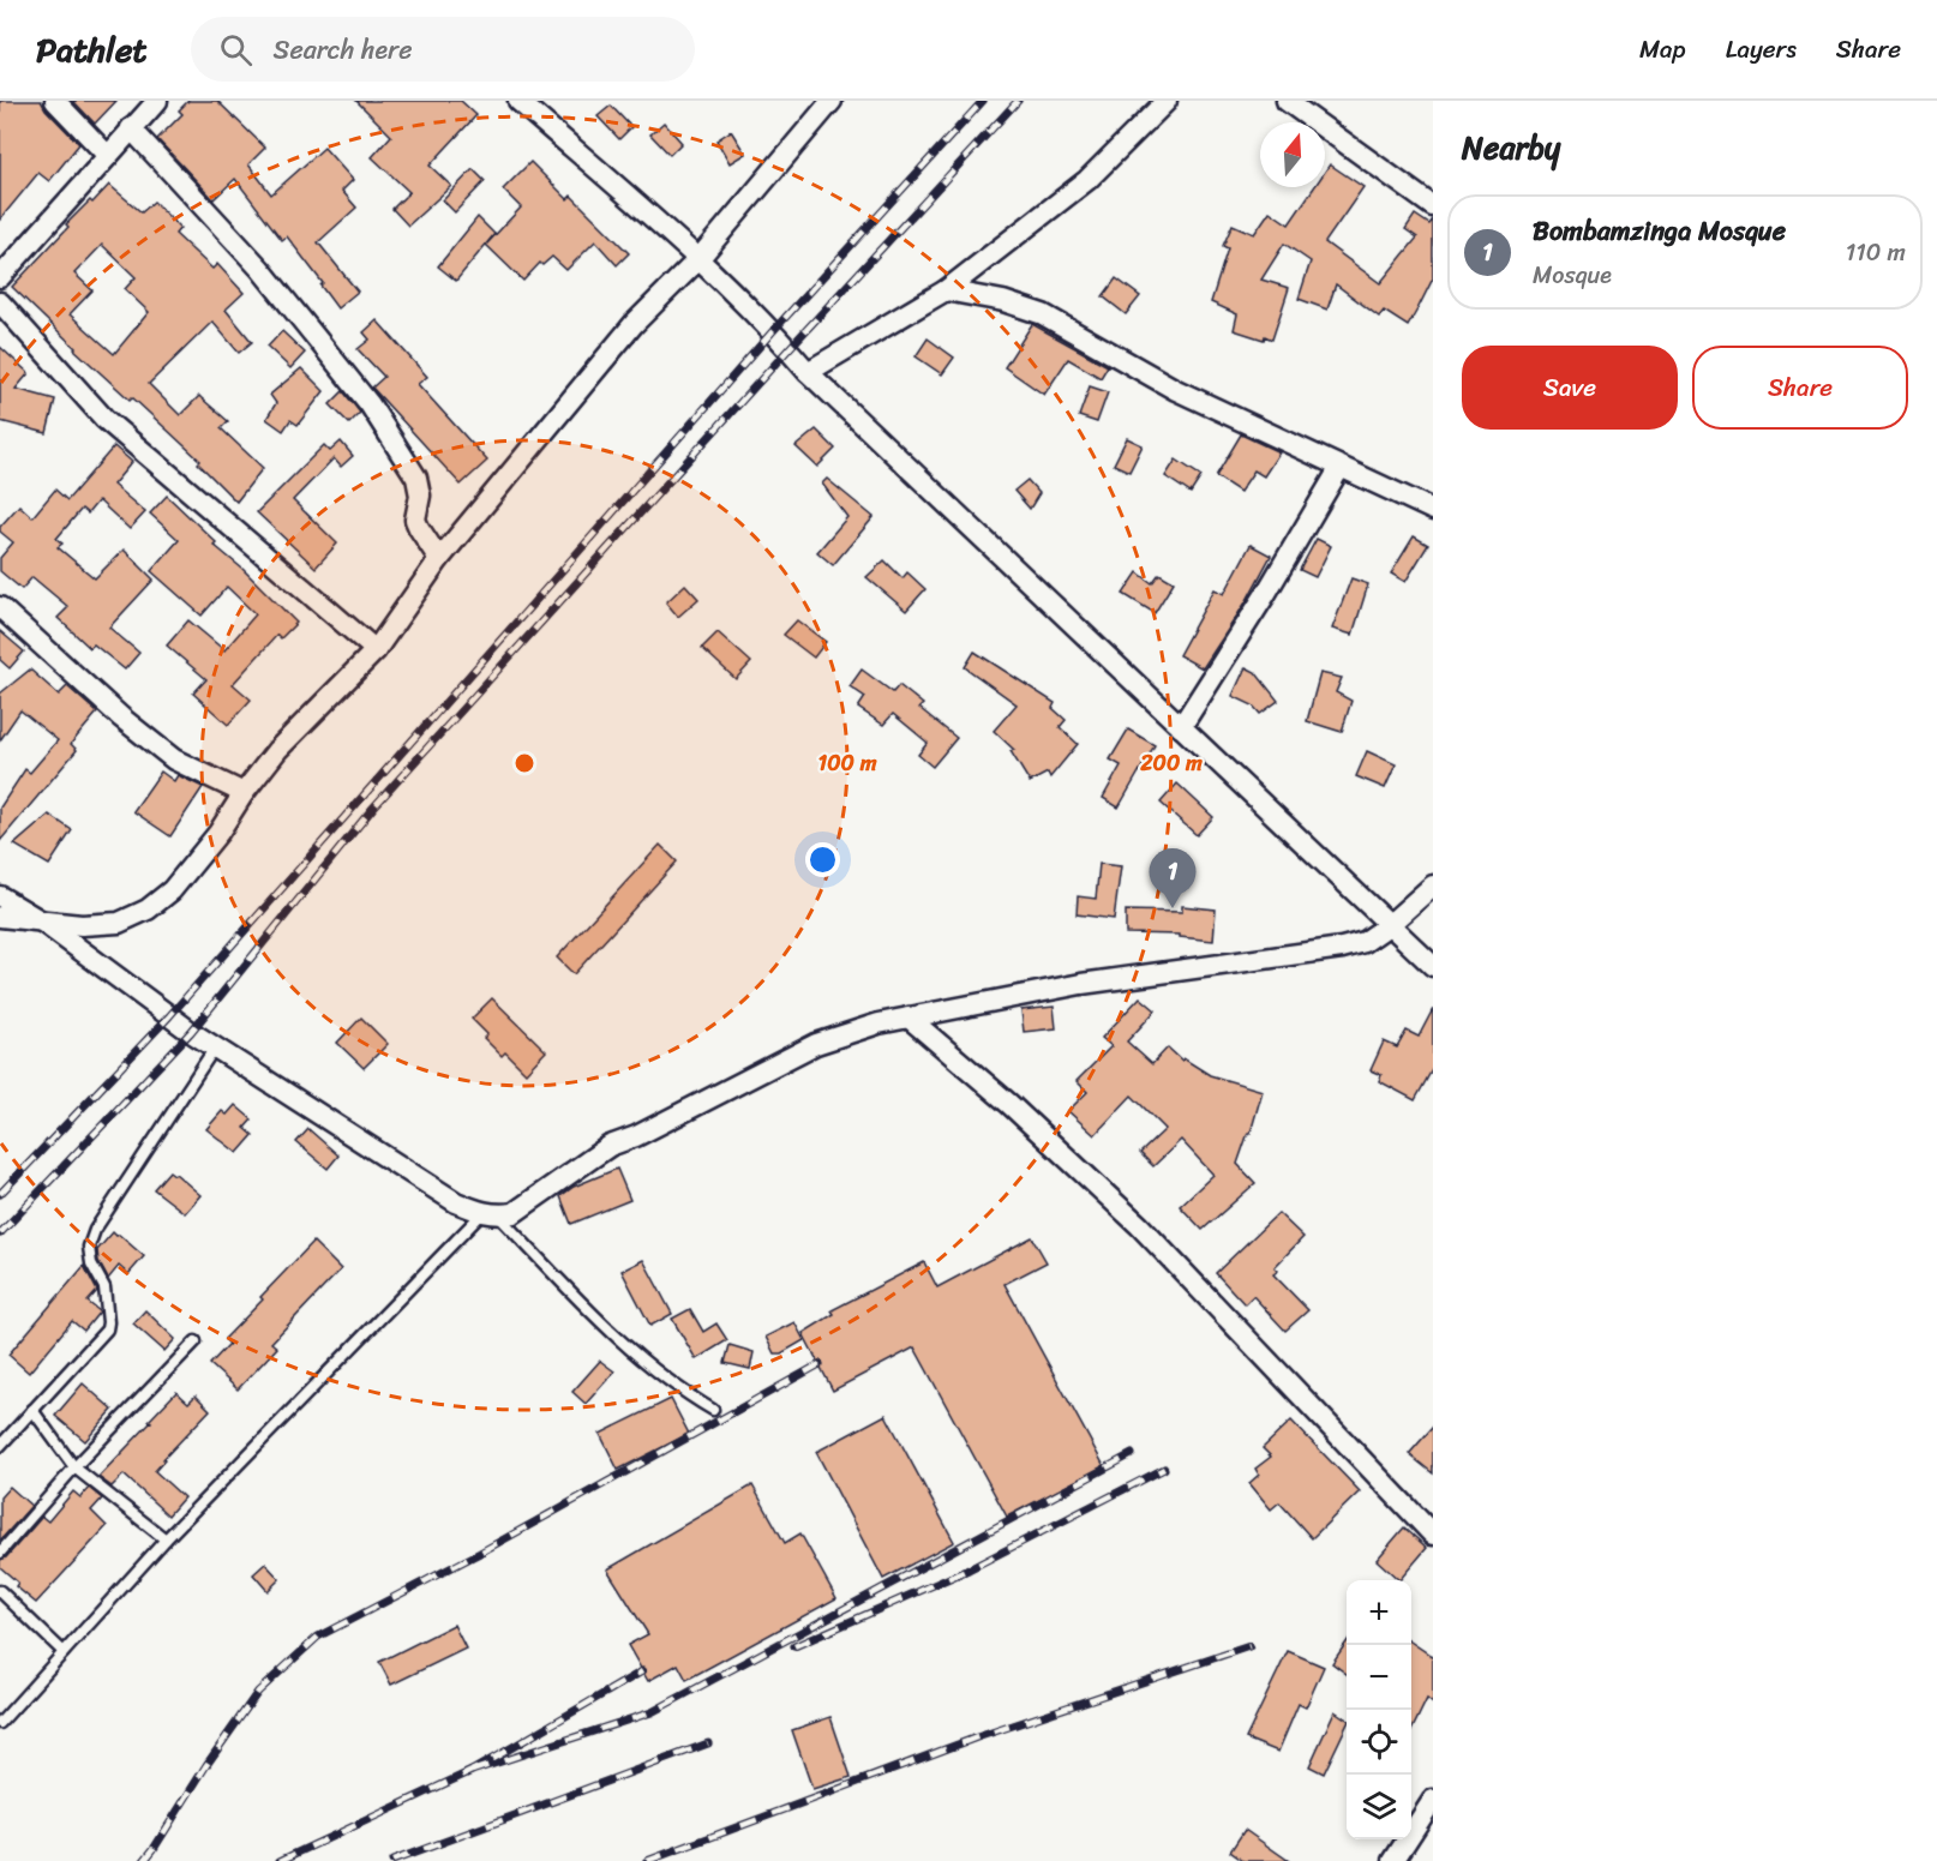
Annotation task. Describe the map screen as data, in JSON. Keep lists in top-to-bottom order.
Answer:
{
  "north": "top",
  "page": {
    "header": "Pathlet",
    "search": "Search here",
    "nav": ["Map", "Layers", "Share"],
    "heading": "Nearby",
    "list": [
      {
        "mark": "1",
        "name": "Bombamzinga Mosque",
        "note": "Mosque",
        "value": "110 m"
      }
    ],
    "buttons": ["Save", "Share"],
    "pins": "1",
    "map_buttons": ["+", "−"]
  },
  "rings": ["100 m", "200 m"]
}
